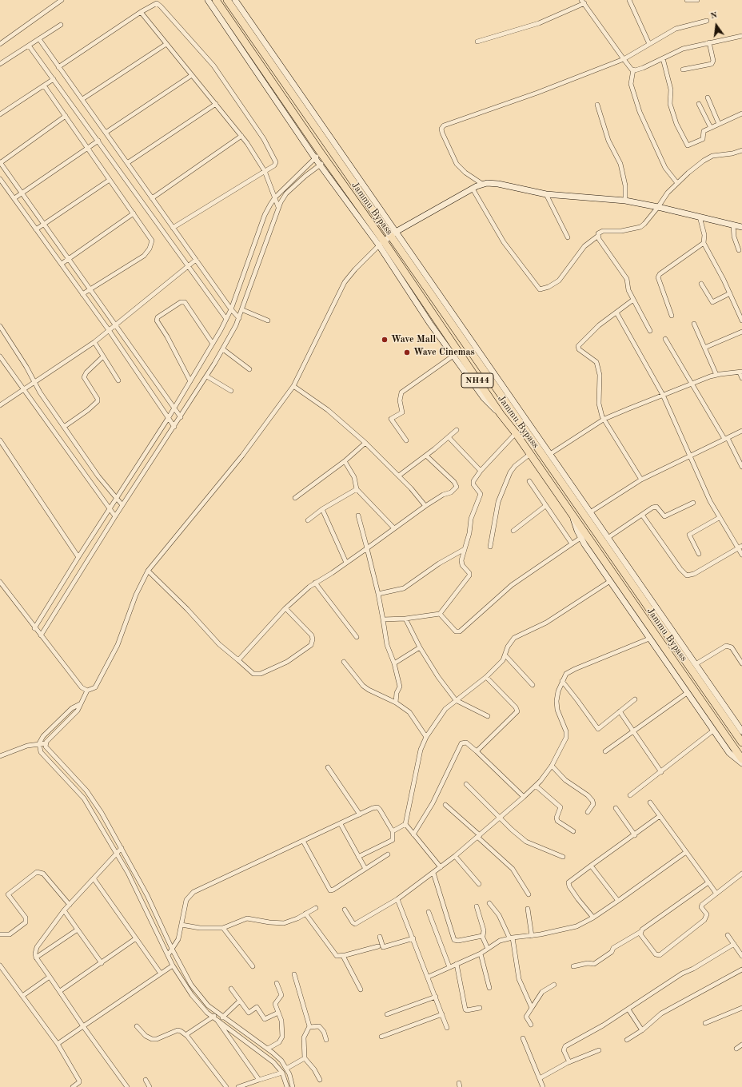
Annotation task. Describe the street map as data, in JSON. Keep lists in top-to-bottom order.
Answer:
{
  "streets": {
    "highway": ["Jammu Bypass", "NH44"]
  },
  "places": ["Wave Mall", "Wave Cinemas"],
  "north": "top"
}
